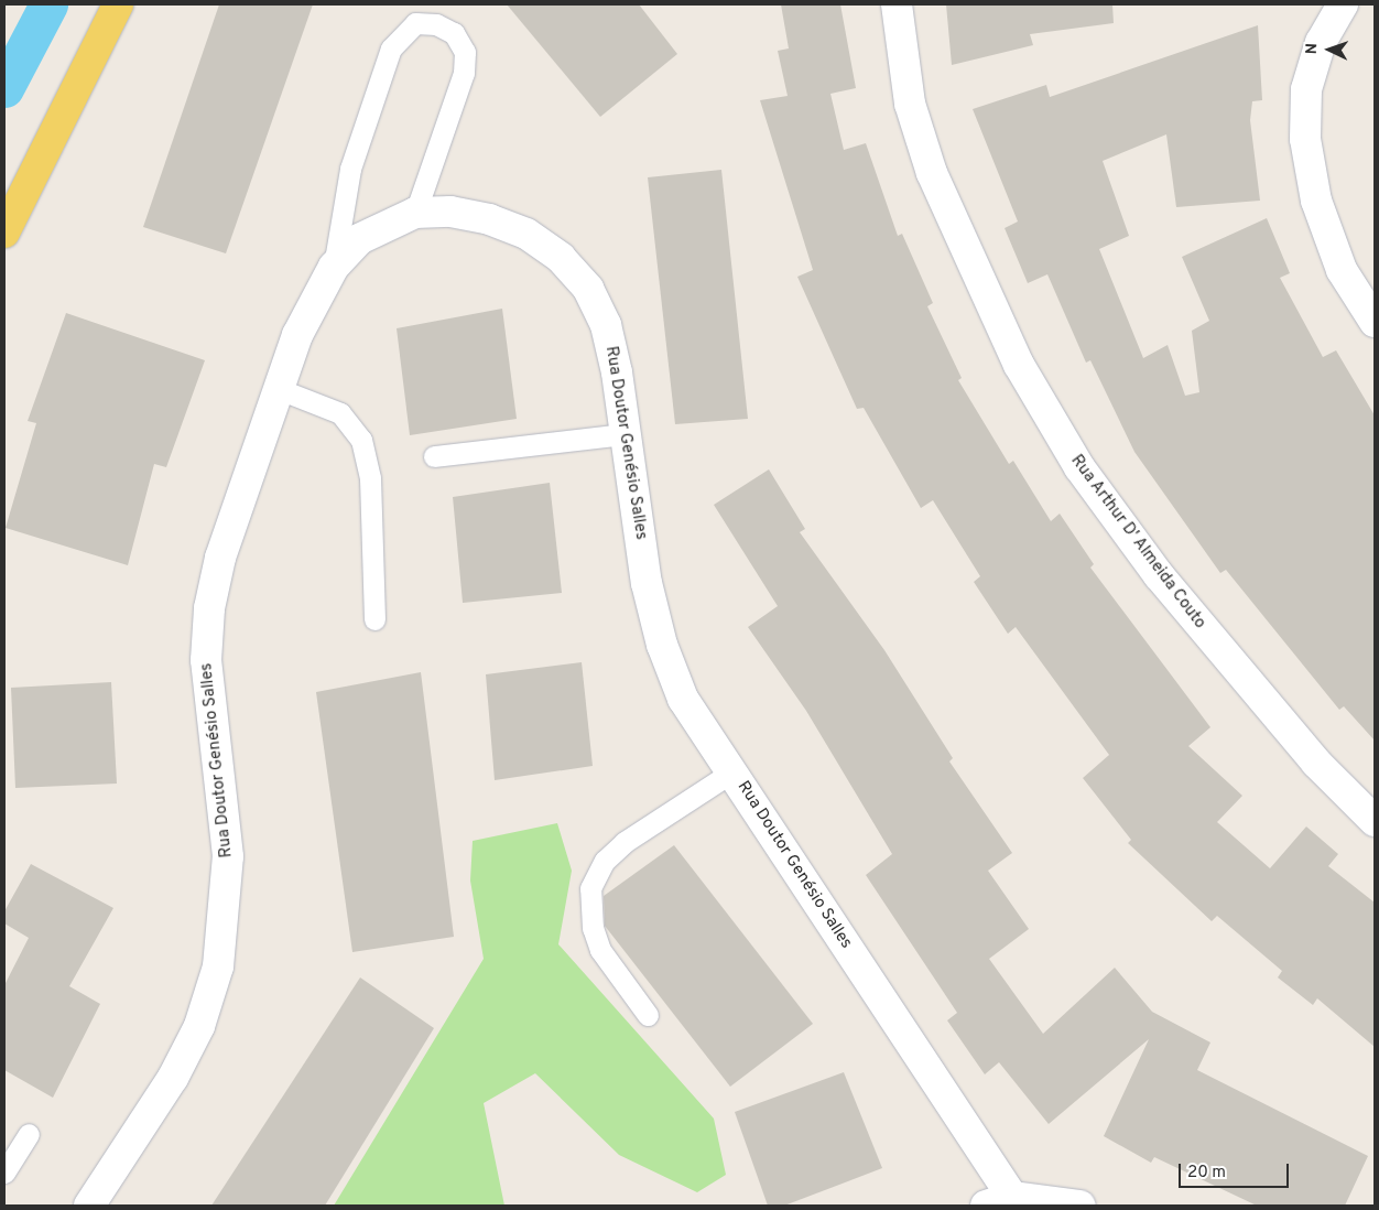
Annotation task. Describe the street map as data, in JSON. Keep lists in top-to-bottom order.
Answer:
{
  "streets": {
    "street": ["Rua Doutor Genésio Salles", "Rua Arthur D' Almeida Couto"]
  },
  "scale_bar": "20 m",
  "north": "left"
}
